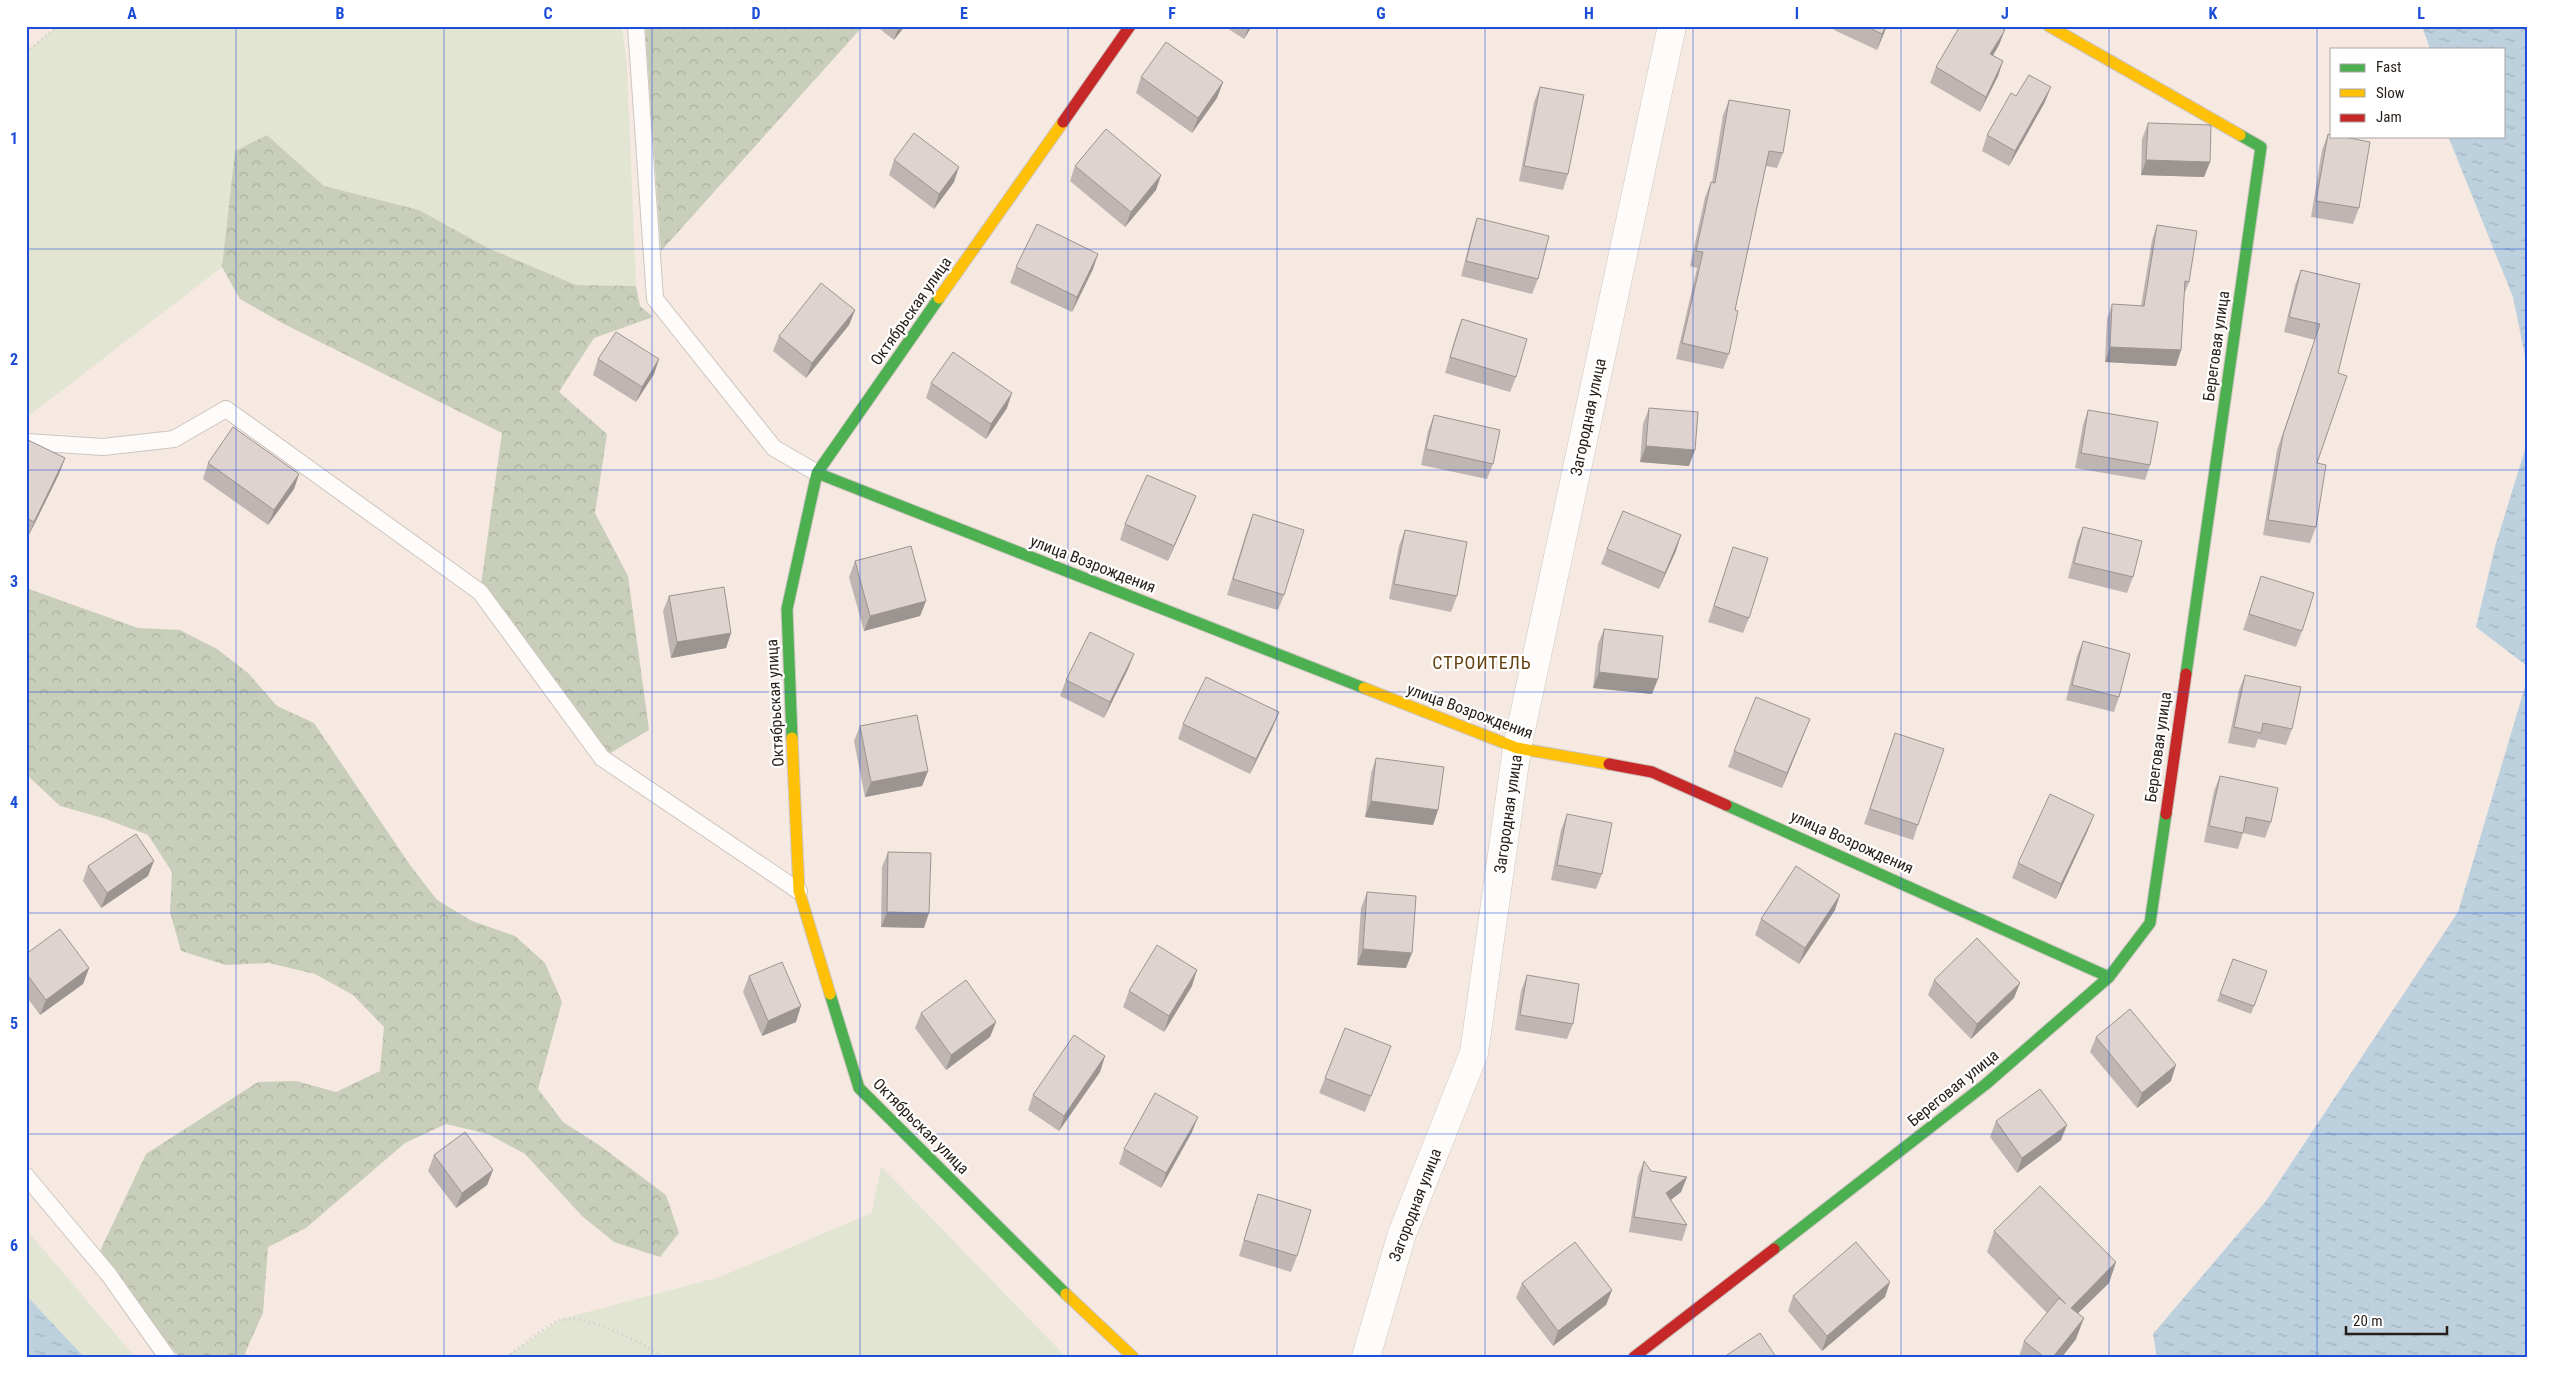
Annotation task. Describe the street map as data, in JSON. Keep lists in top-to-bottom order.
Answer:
{
  "streets": {
    "street": [
      "Октябрьская улица",
      "Береговая улица",
      "Загородная улица",
      "улица Возрождения"
    ]
  },
  "crossings": [
    ["Октябрьская улица", "улица Возрождения"],
    ["Береговая улица", "улица Возрождения"],
    ["Загородная улица", "улица Возрождения"]
  ],
  "districts": ["СТРОИТЕЛЬ"],
  "legend": ["Fast", "Slow", "Jam"],
  "scale_bar": "20 m",
  "grid": {
    "columns": [
      "A",
      "B",
      "C",
      "D",
      "E",
      "F",
      "G",
      "H",
      "I",
      "J",
      "K",
      "L"
    ],
    "rows": [
      "1",
      "2",
      "3",
      "4",
      "5",
      "6"
    ]
  }
}
